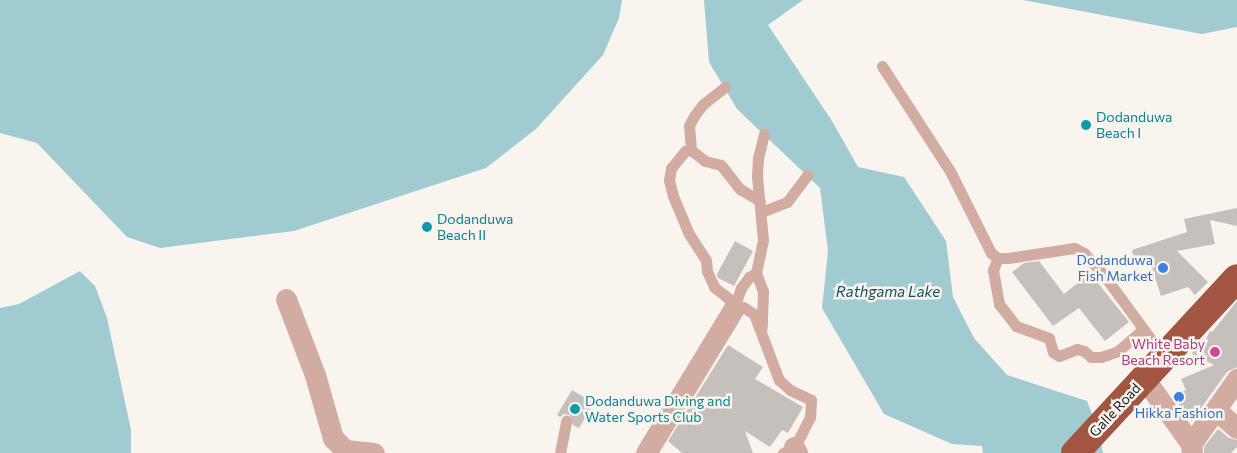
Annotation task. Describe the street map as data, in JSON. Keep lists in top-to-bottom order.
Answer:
{
  "streets": {
    "highway": ["Galle Road"]
  },
  "water": ["Rathgama Lake"],
  "places": [
    "Dodanduwa Beach I",
    "Dodanduwa Beach II",
    "Dodanduwa Fish Market",
    "White Baby Beach Resort",
    "Hikka Fashion",
    "Dodanduwa Diving and Water Sports Club"
  ]
}
